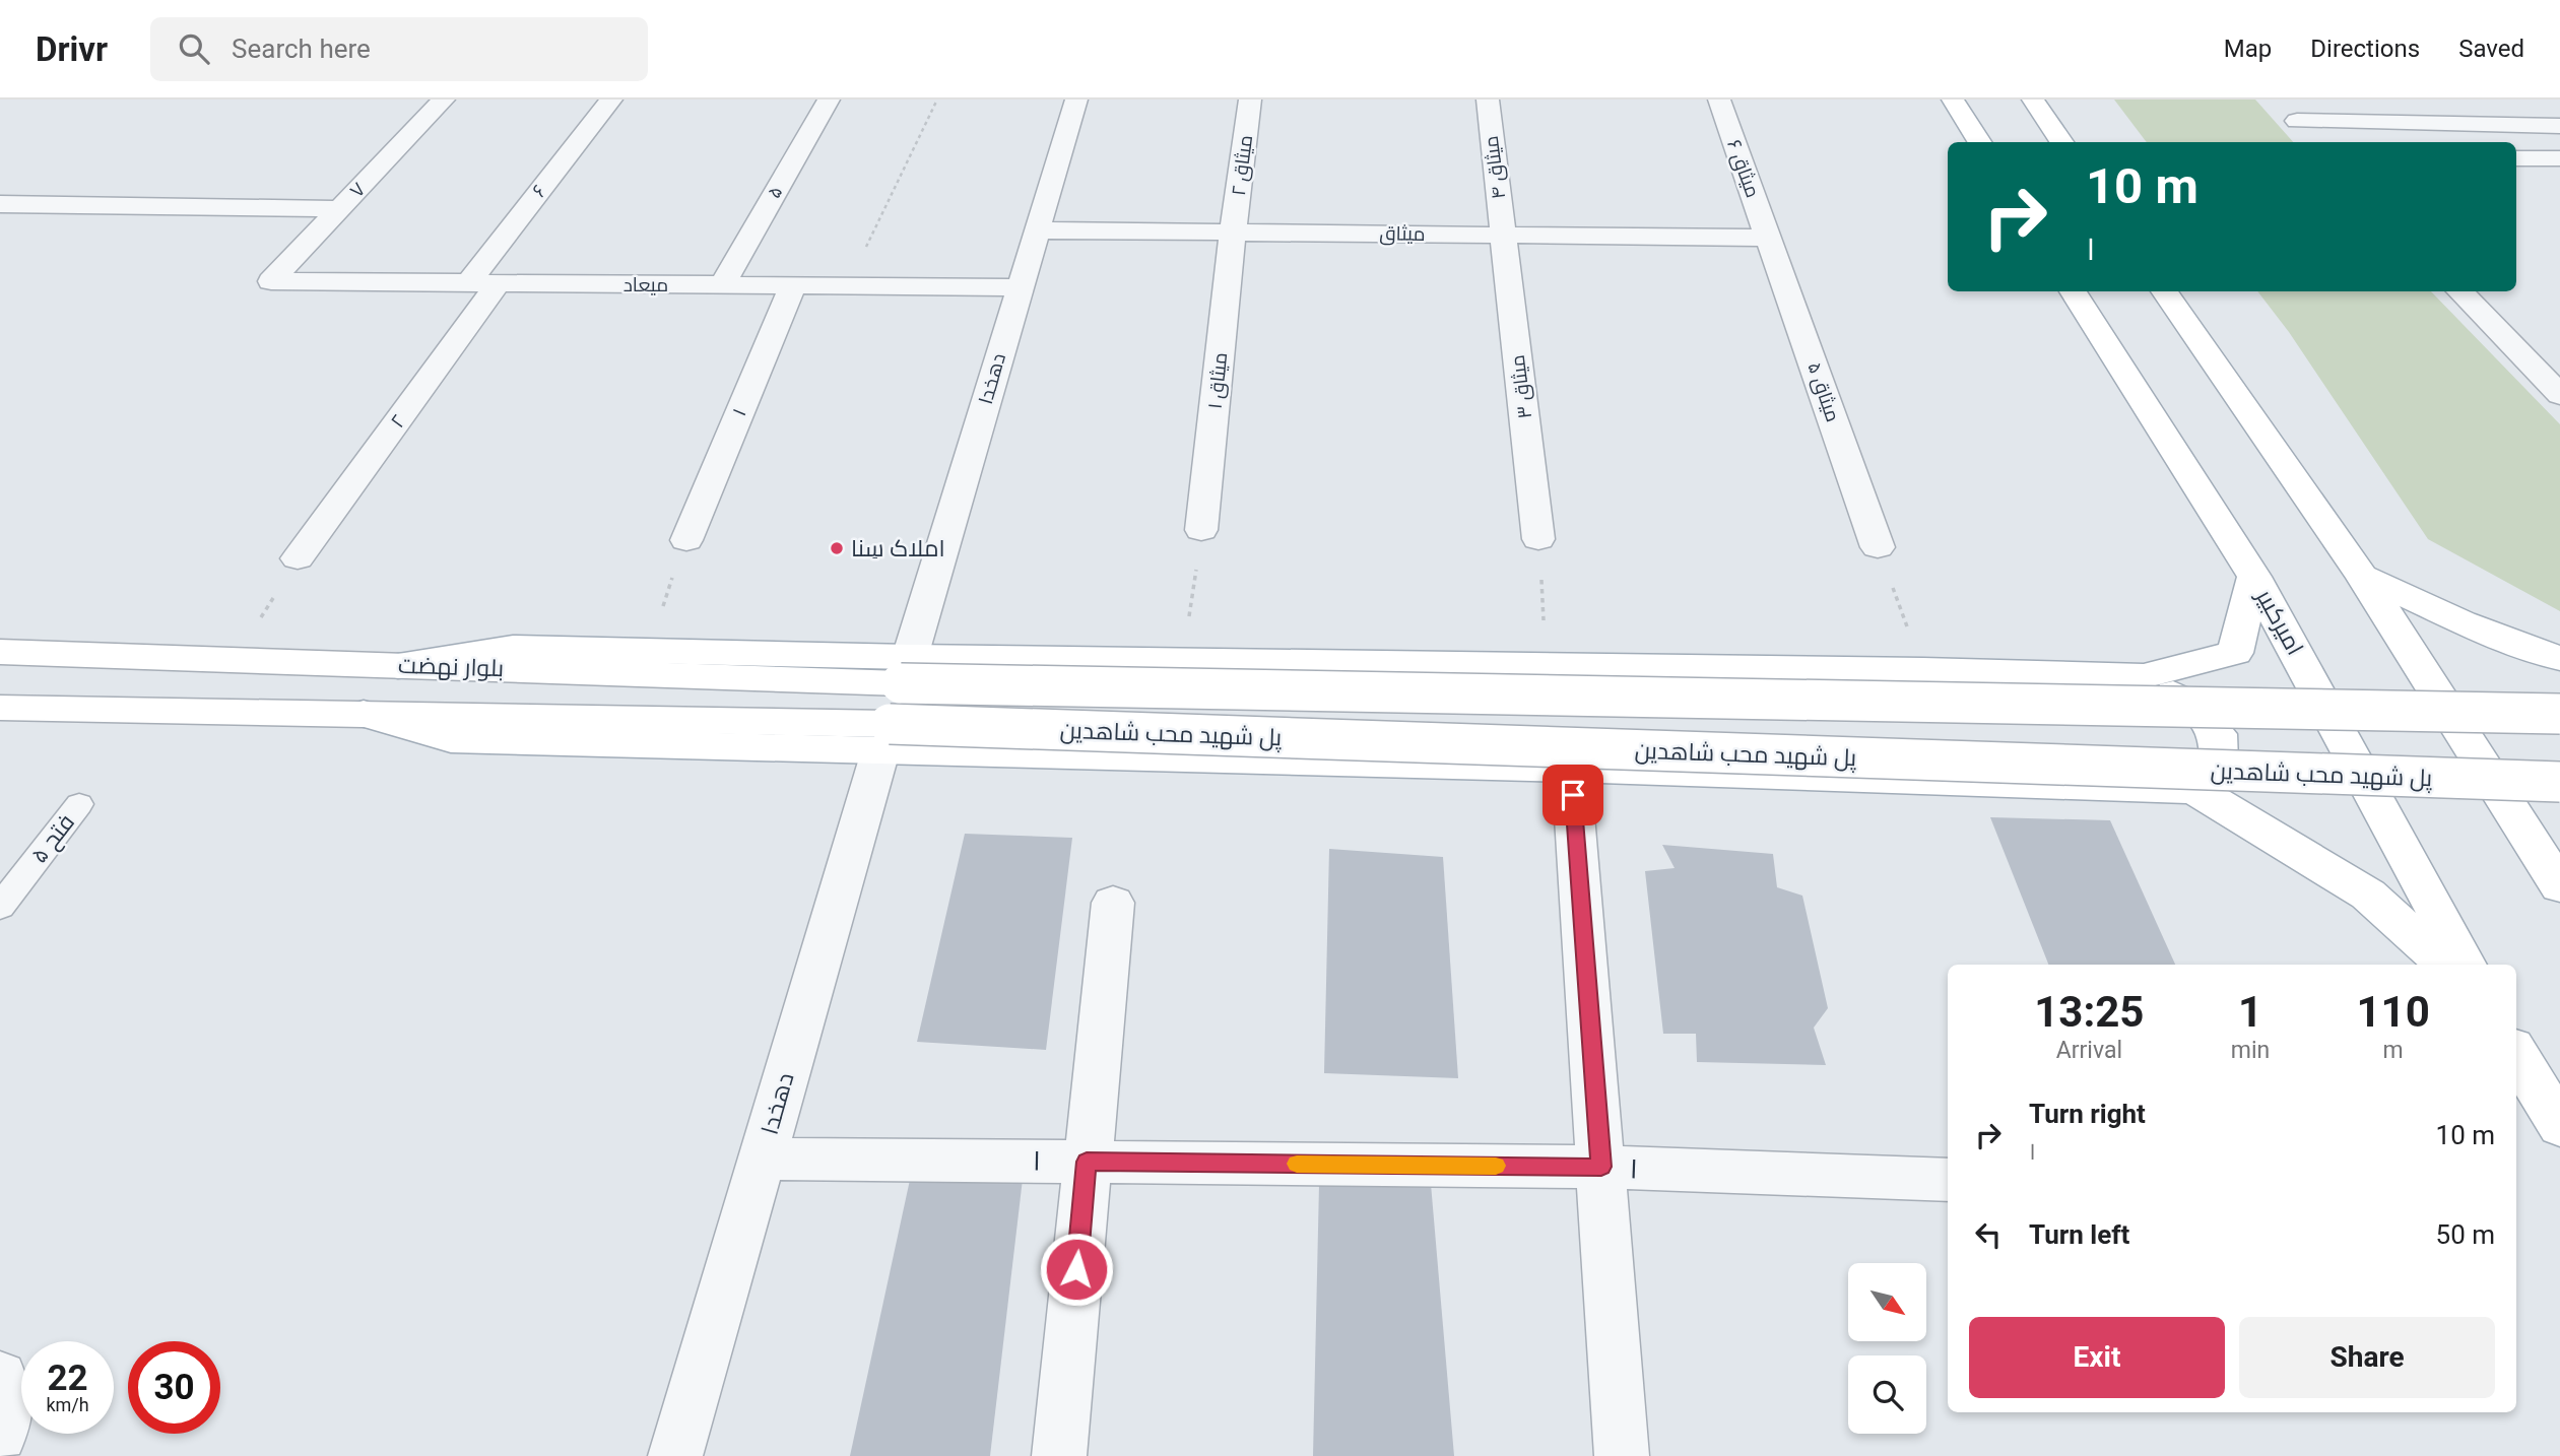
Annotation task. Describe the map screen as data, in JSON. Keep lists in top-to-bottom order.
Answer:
{
  "streets": {
    "main road": ["امیرکبیر", "بلوار نهضت", "پل شهید محب شاهدین"],
    "street": [
      "میثاق ۲",
      "میثاق ۴",
      "میثاق ۶",
      "۷",
      "۶",
      "۵",
      "میثاق",
      "میعاد",
      "دهخدا",
      "میثاق ۱",
      "میثاق ۳",
      "میثاق ۵",
      "۱",
      "۲"
    ],
    "lane": ["۵ فتح"]
  },
  "crossings": [
    ["میثاق ۲", "میثاق"],
    ["میثاق ۲", "میثاق ۱"],
    ["میثاق ۴", "میثاق"],
    ["میثاق ۴", "میثاق ۳"],
    ["میثاق ۶", "میثاق"],
    ["میثاق ۶", "میثاق ۵"],
    ["۷", "میعاد"],
    ["۶", "میعاد"],
    ["۶", "۲"],
    ["۵", "میعاد"],
    ["میثاق", "دهخدا"],
    ["میثاق", "میثاق ۱"],
    ["میثاق", "میثاق ۳"],
    ["میثاق", "میثاق ۵"],
    ["میعاد", "دهخدا"],
    ["میعاد", "۱"],
    ["میعاد", "۲"],
    ["دهخدا", "۱"],
    ["دهخدا", "بلوار نهضت"],
    ["دهخدا", "پل شهید محب شاهدین"],
    ["بلوار نهضت", "پل شهید محب شاهدین"]
  ],
  "places": ["املاک سِنا"],
  "north": "bottom right",
  "page": {
    "header": "Drivr",
    "search": "Search here",
    "nav": ["Map", "Directions", "Saved"],
    "turn": ["10 m", "۱"],
    "eta": [
      "13:25",
      "Arrival",
      "1",
      "min",
      "110",
      "m"
    ],
    "list": [
      {
        "name": "Turn right",
        "note": "۱",
        "value": "10 m"
      },
      {
        "name": "Turn left",
        "value": "50 m"
      }
    ],
    "buttons": ["Exit", "Share"],
    "speed": "22 km/h",
    "limit": "30"
  }
}
